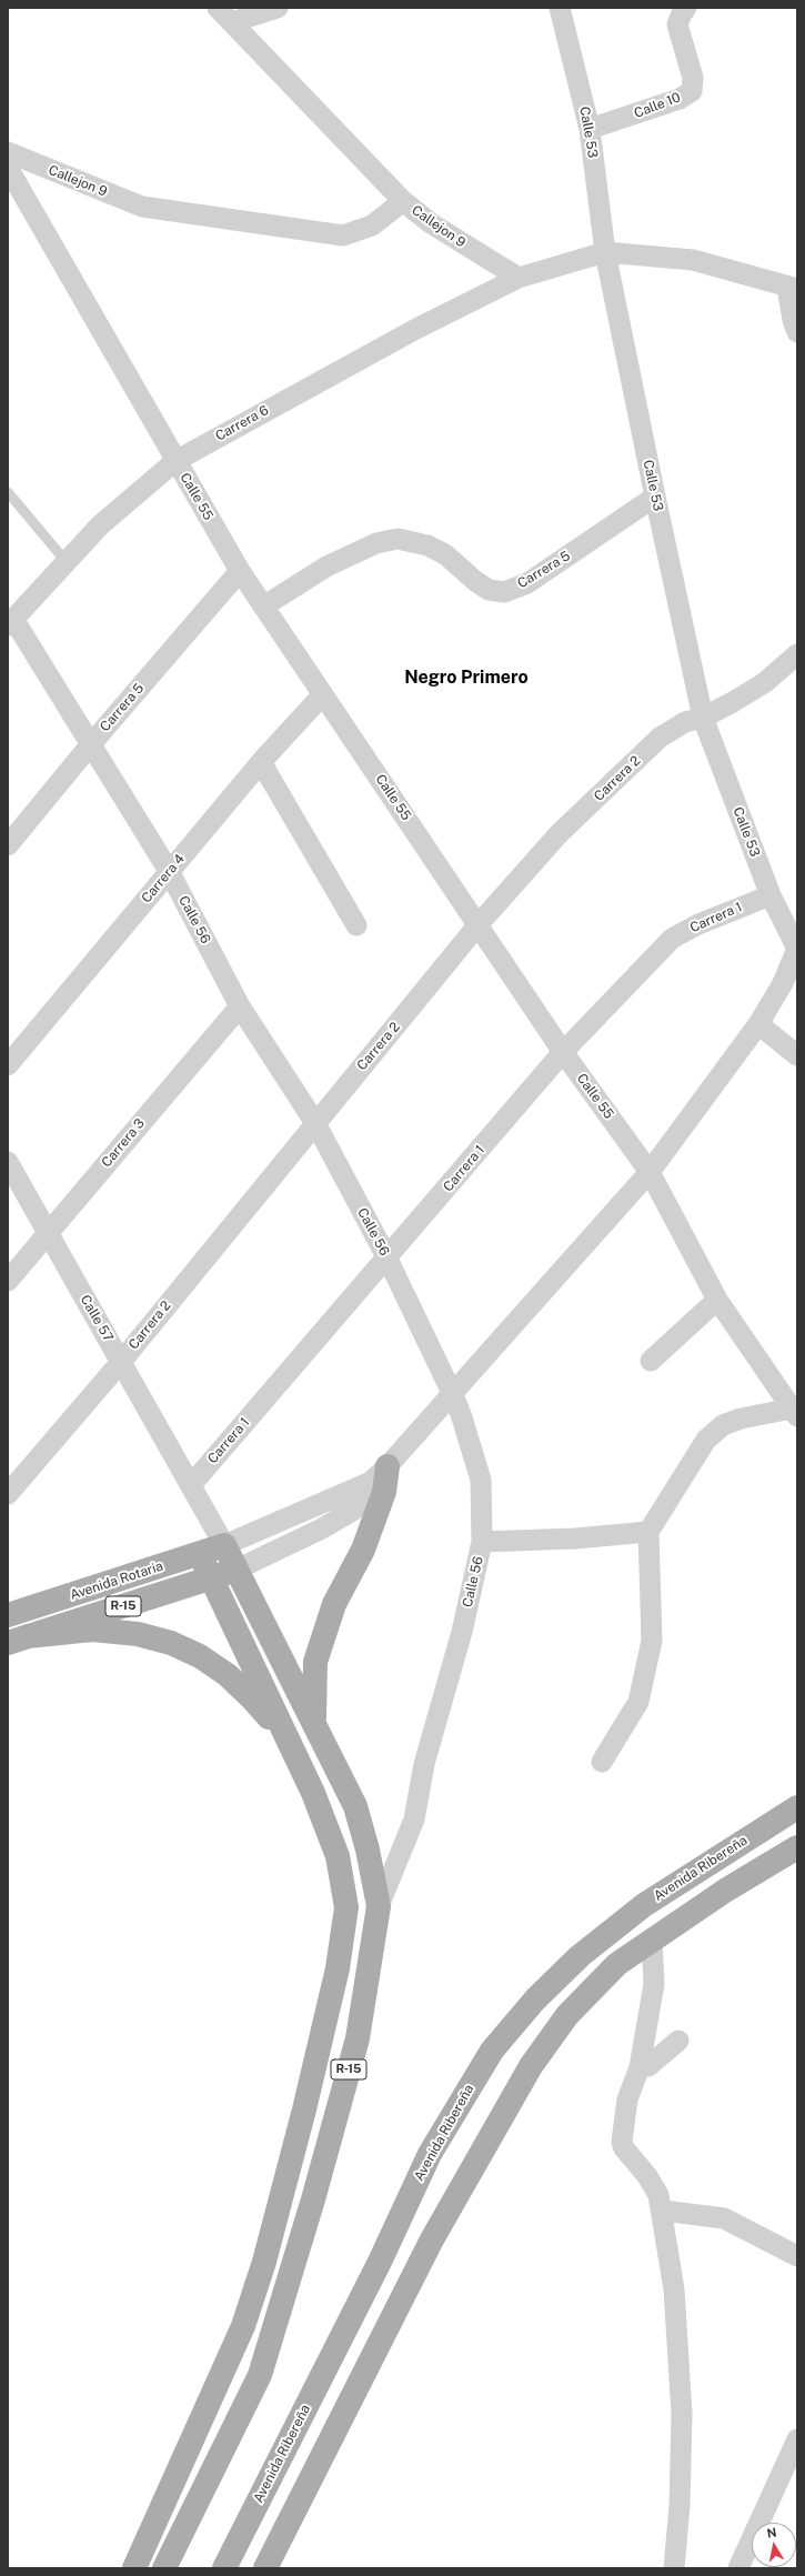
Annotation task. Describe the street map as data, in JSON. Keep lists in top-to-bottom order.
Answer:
{
  "streets": {
    "main road": ["Avenida Rotaria", "R-15", "Avenida Ribereña"],
    "street": [
      "Calle 10",
      "Calle 53",
      "Callejon 9",
      "Carrera 6",
      "Calle 55",
      "Carrera 5",
      "Carrera 2",
      "Carrera 4",
      "Carrera 1",
      "Calle 56",
      "Carrera 3",
      "Calle 57"
    ]
  },
  "crossings": [
    ["Calle 10", "Calle 53"],
    ["Calle 53", "Carrera 5"],
    ["Calle 53", "Carrera 2"],
    ["Calle 53", "Carrera 1"],
    ["Callejon 9", "Carrera 6"],
    ["Carrera 6", "Calle 55"],
    ["Carrera 6", "Calle 56"],
    ["Calle 55", "Carrera 5"],
    ["Calle 55", "Carrera 2"],
    ["Calle 55", "Carrera 4"],
    ["Calle 55", "Carrera 1"],
    ["Carrera 5", "Calle 56"],
    ["Carrera 2", "Calle 56"],
    ["Carrera 2", "Calle 57"],
    ["Carrera 4", "Calle 56"],
    ["Carrera 1", "Calle 56"],
    ["Carrera 1", "Calle 57"],
    ["Calle 56", "Carrera 3"],
    ["Calle 56", "R-15"],
    ["Carrera 3", "Calle 57"],
    ["Calle 57", "Avenida Rotaria"],
    ["Calle 57", "R-15"],
    ["Avenida Rotaria", "R-15"]
  ],
  "districts": ["Negro Primero"],
  "north": "top"
}
